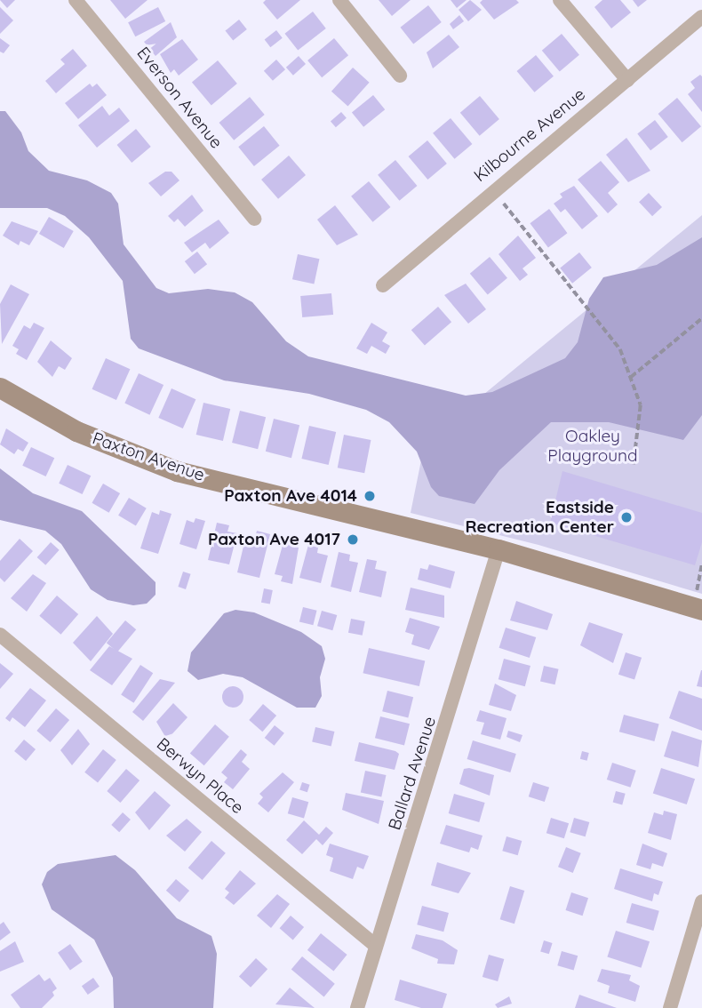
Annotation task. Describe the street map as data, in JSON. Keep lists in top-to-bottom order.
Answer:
{
  "streets": {
    "street": [
      "Everson Avenue",
      "Kilbourne Avenue",
      "Paxton Avenue",
      "Ballard Avenue",
      "Berwyn Place"
    ]
  },
  "crossings": [
    ["Paxton Avenue", "Ballard Avenue"],
    ["Ballard Avenue", "Berwyn Place"]
  ],
  "parks": ["Oakley Playground"],
  "places": ["Paxton Ave 4014", "Eastside Recreation Center", "Paxton Ave 4017"]
}
